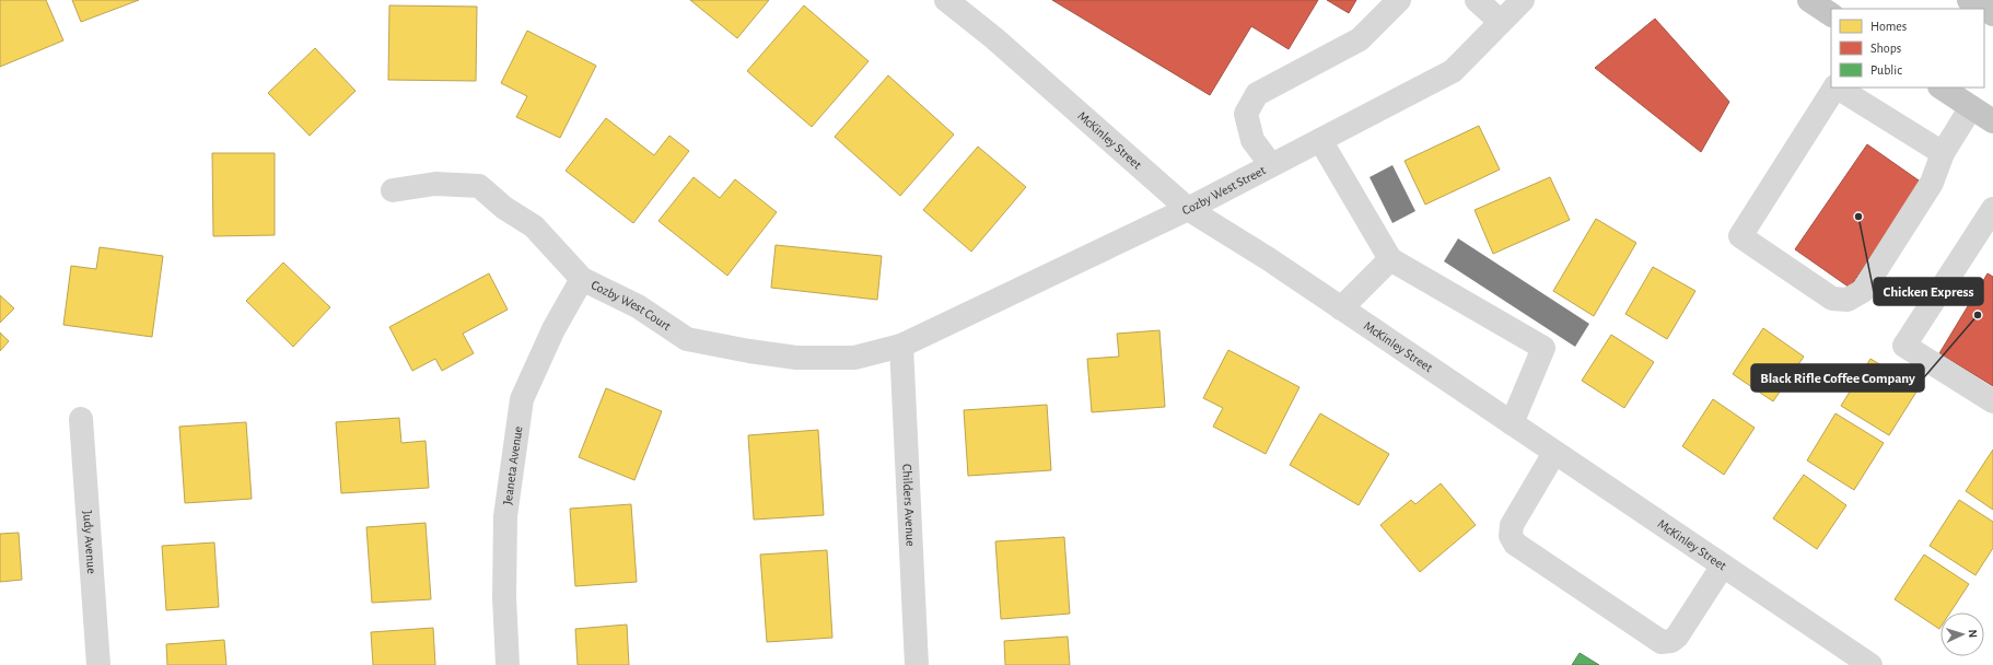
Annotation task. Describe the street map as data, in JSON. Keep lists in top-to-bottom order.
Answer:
{
  "streets": {
    "street": [
      "McKinley Street",
      "Cozby West Street",
      "Cozby West Court",
      "Jeaneta Avenue",
      "Childers Avenue",
      "Judy Avenue"
    ]
  },
  "crossings": [
    ["McKinley Street", "Cozby West Street"],
    ["Cozby West Street", "Cozby West Court"],
    ["Cozby West Street", "Childers Avenue"],
    ["Cozby West Court", "Jeaneta Avenue"],
    ["Cozby West Court", "Childers Avenue"]
  ],
  "places": ["Chicken Express", "Black Rifle Coffee Company"],
  "legend": ["Homes", "Shops", "Public"],
  "north": "right"
}
